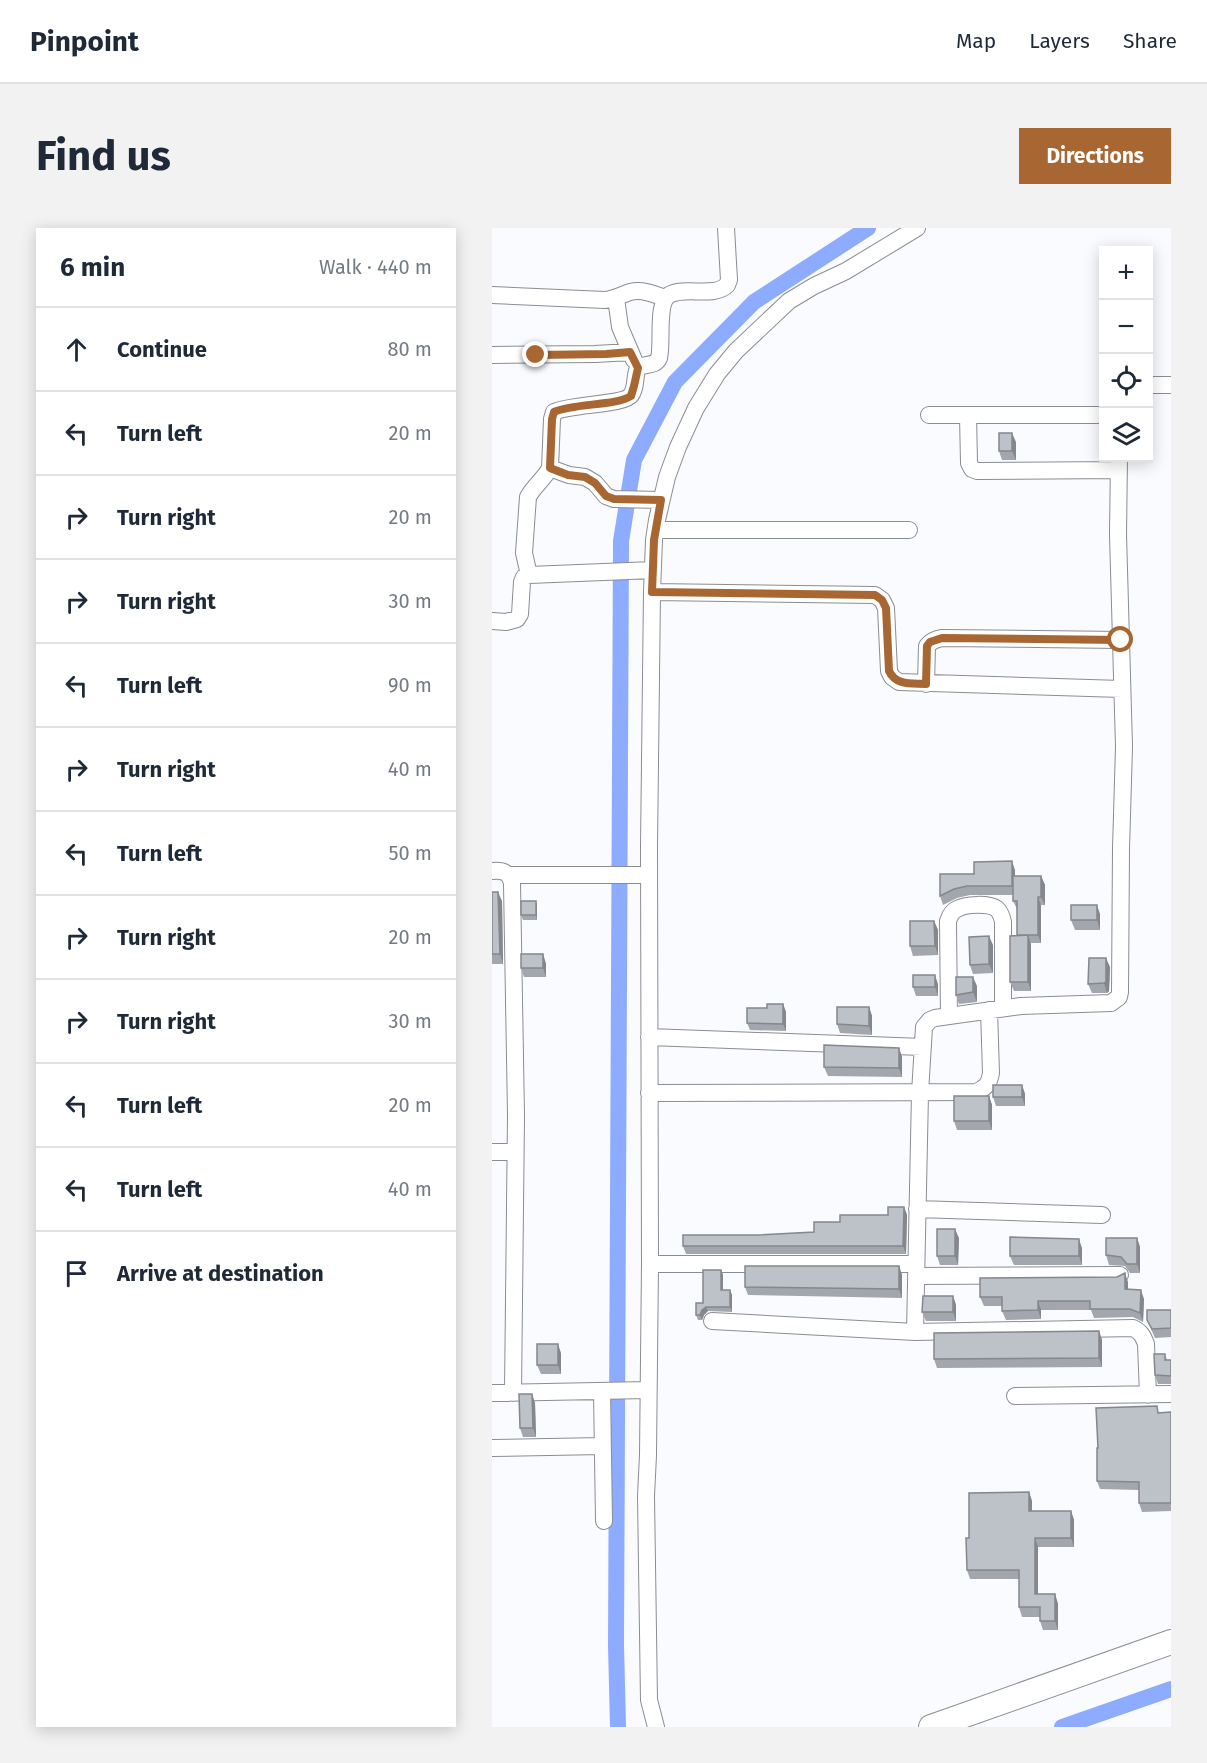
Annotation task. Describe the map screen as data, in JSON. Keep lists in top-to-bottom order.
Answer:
{
  "page": {
    "header": "Pinpoint",
    "nav": ["Map", "Layers", "Share"],
    "buttons": "Directions",
    "title": "Find us",
    "heading": ["6 min", "Walk · 440 m"],
    "map_buttons": ["+", "−"],
    "list": [
      ["Continue", "80 m"],
      ["Turn left", "20 m"],
      ["Turn right", "20 m"],
      ["Turn right", "30 m"],
      ["Turn left", "90 m"],
      ["Turn right", "40 m"],
      ["Turn left", "50 m"],
      ["Turn right", "20 m"],
      ["Turn right", "30 m"],
      ["Turn left", "20 m"],
      ["Turn left", "40 m"],
      "Arrive at destination"
    ]
  }
}
